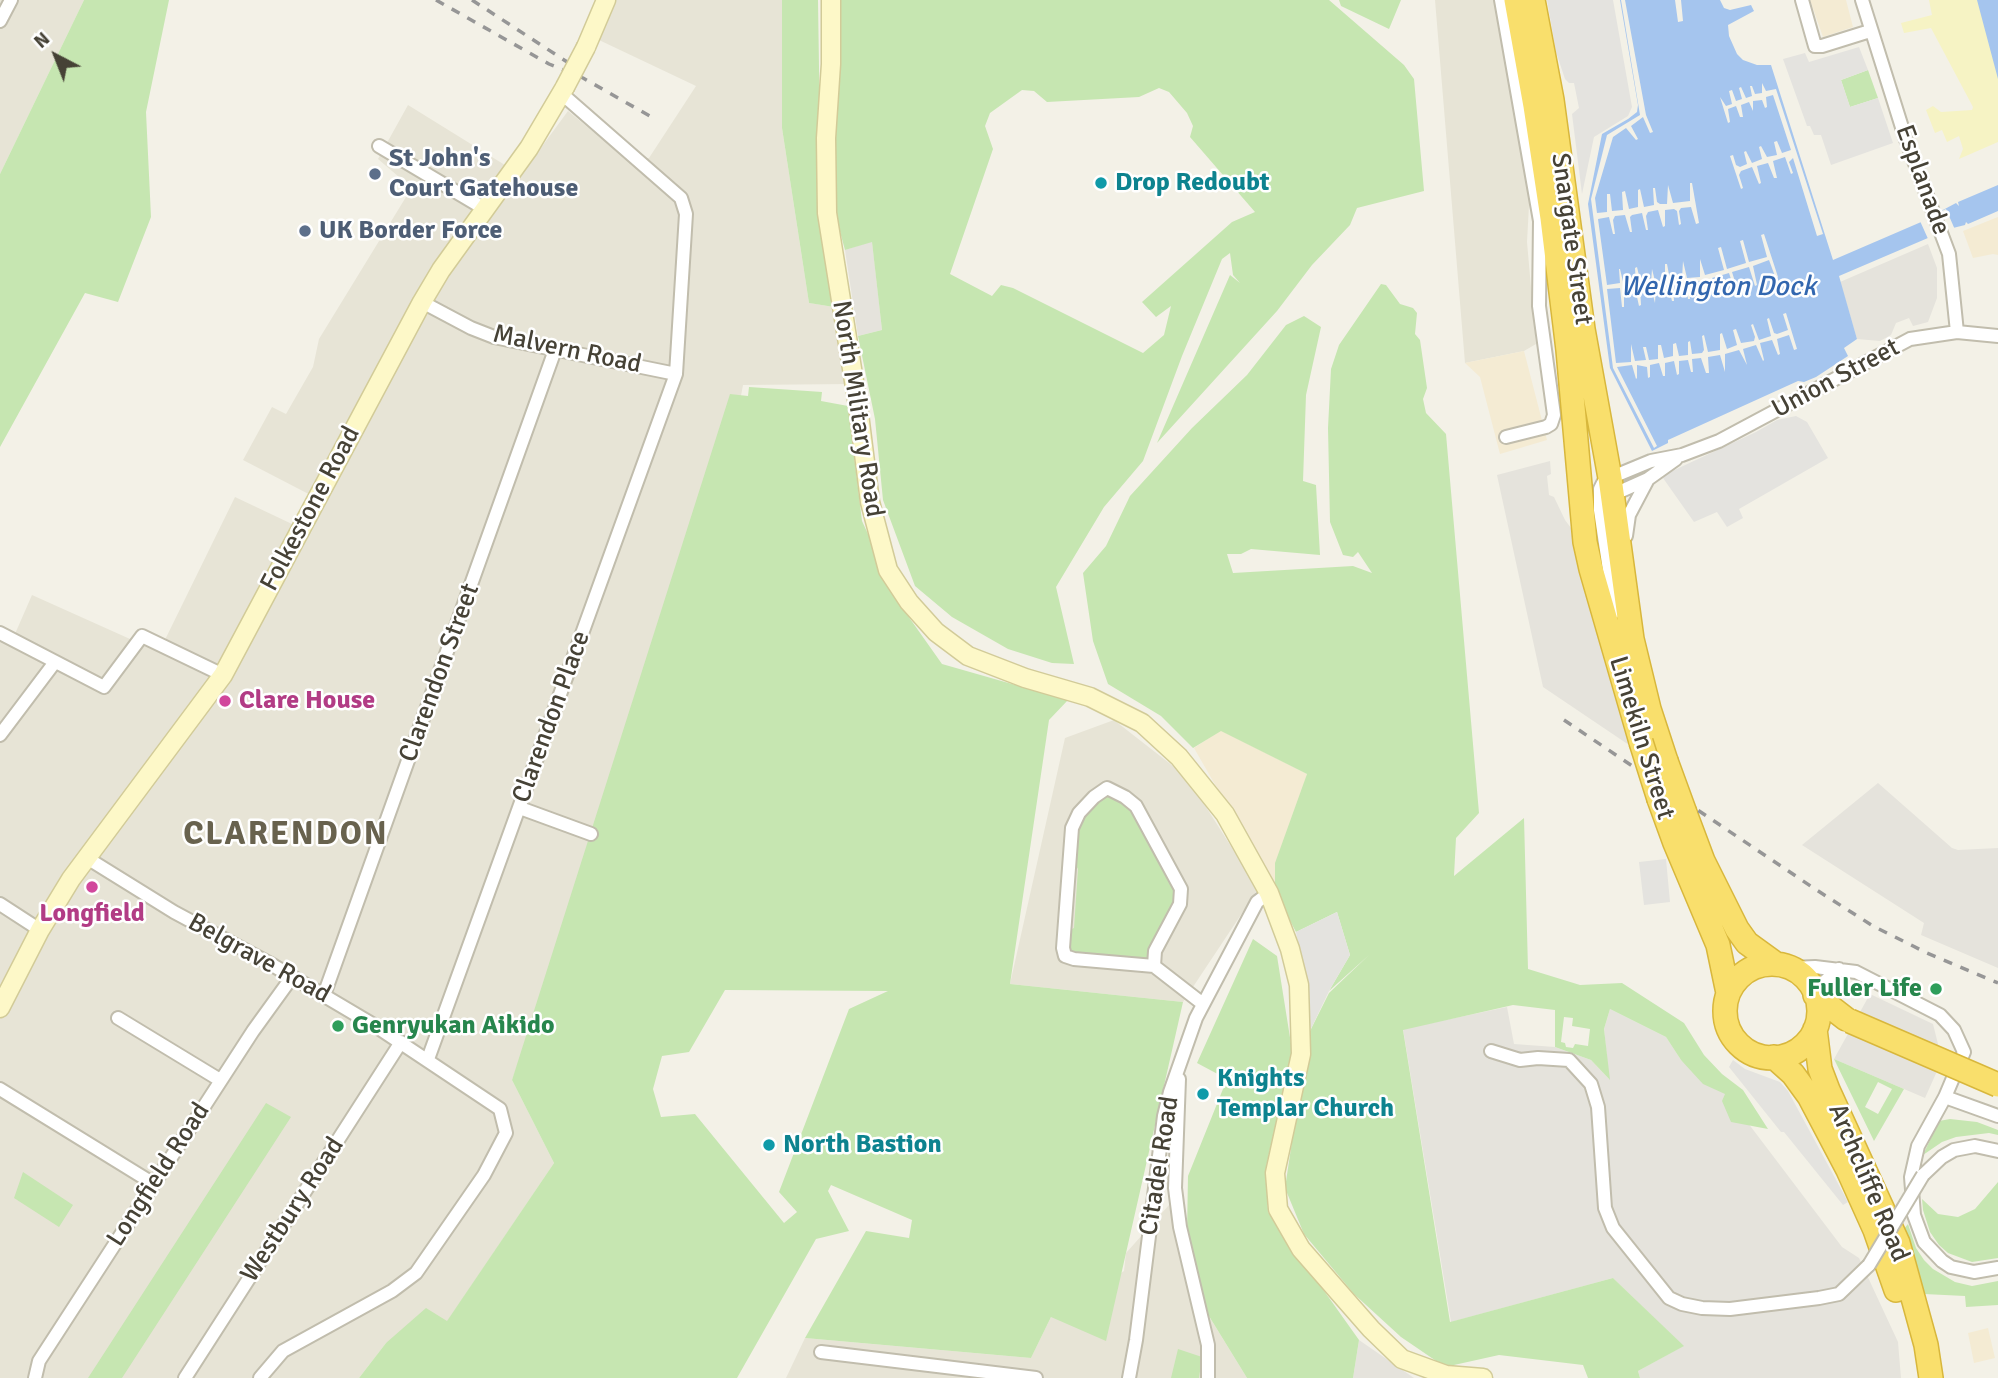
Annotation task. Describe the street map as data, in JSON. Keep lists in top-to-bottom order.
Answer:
{
  "streets": {
    "highway": ["Snargate Street", "Limekiln Street", "Archcliffe Road"],
    "street": [
      "Esplanade",
      "Malvern Road",
      "Union Street",
      "North Military Road",
      "Folkestone Road",
      "Clarendon Street",
      "Clarendon Place",
      "Belgrave Road",
      "Citadel Road",
      "Longfield Road",
      "Westbury Road"
    ]
  },
  "crossings": [
    ["Esplanade", "Union Street"],
    ["Snargate Street", "Union Street"],
    ["Snargate Street", "Limekiln Street"],
    ["Malvern Road", "Folkestone Road"],
    ["Malvern Road", "Clarendon Street"],
    ["Malvern Road", "Clarendon Place"],
    ["Union Street", "Limekiln Street"],
    ["North Military Road", "Citadel Road"],
    ["Folkestone Road", "Clarendon Place"],
    ["Folkestone Road", "Belgrave Road"],
    ["Clarendon Street", "Belgrave Road"],
    ["Clarendon Place", "Belgrave Road"],
    ["Limekiln Street", "Archcliffe Road"],
    ["Belgrave Road", "Longfield Road"],
    ["Belgrave Road", "Westbury Road"]
  ],
  "districts": ["CLARENDON"],
  "water": ["Wellington Dock"],
  "places": [
    "St John's Court Gatehouse",
    "Drop Redoubt",
    "UK Border Force",
    "Clare House",
    "Longfield",
    "Fuller Life",
    "Genryukan Aikido",
    "Knights Templar Church",
    "North Bastion"
  ],
  "north": "top left"
}
